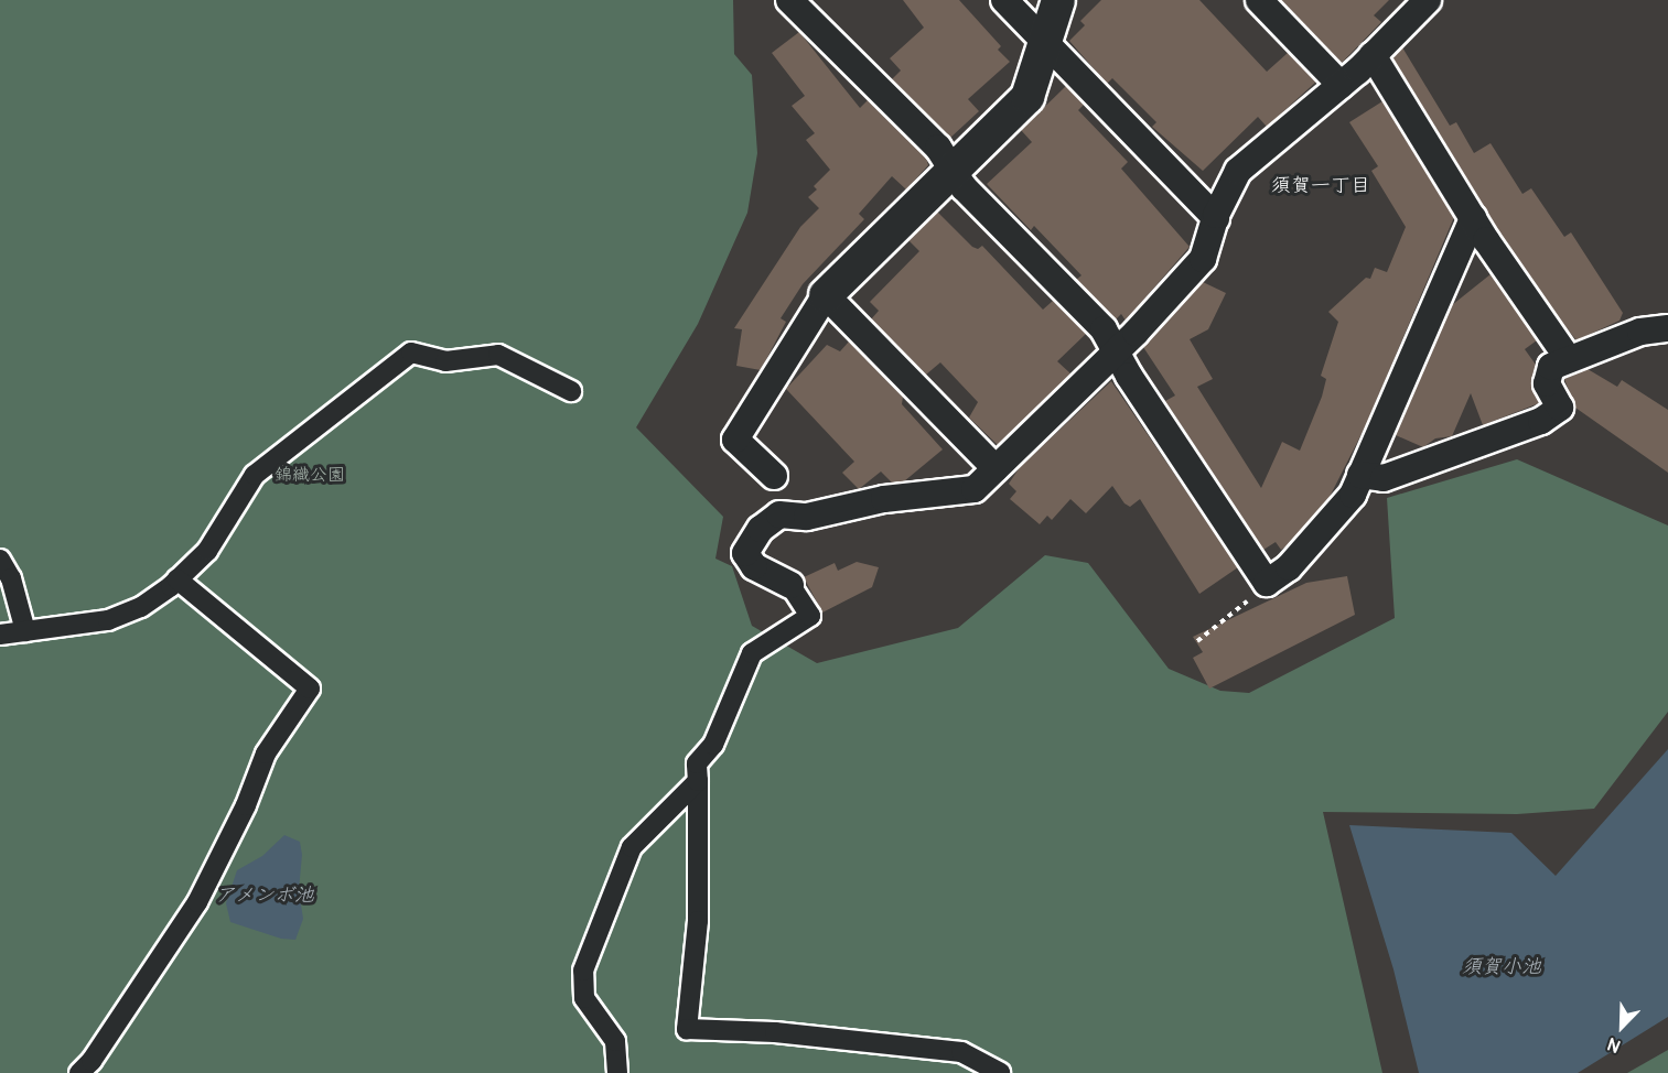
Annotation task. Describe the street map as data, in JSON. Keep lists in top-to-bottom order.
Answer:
{
  "districts": ["須賀一丁目"],
  "water": ["アメンボ池", "須賀小池"],
  "parks": ["錦織公園"],
  "north": "bottom left"
}
